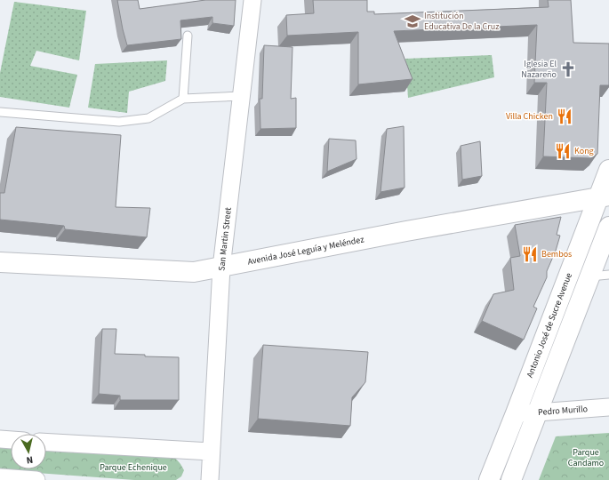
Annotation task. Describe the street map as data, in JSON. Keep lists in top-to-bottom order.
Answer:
{
  "streets": {
    "main road": ["Avenida José Leguía y Meléndez", "Antonio José de Sucre Avenue"],
    "street": ["San Martin Street", "Pedro Murillo"]
  },
  "crossings": [
    ["San Martin Street", "Avenida José Leguía y Meléndez"],
    ["Avenida José Leguía y Meléndez", "Antonio José de Sucre Avenue"],
    ["Antonio José de Sucre Avenue", "Pedro Murillo"]
  ],
  "parks": ["Parque Candamo", "Parque Echenique"],
  "places": {
    "school or university": ["Institución Educativa De la Cruz"],
    "church": ["Iglesia El Nazareño"],
    "restaurant": ["Villa Chicken", "Kong", "Bembos"]
  },
  "north": "bottom"
}
